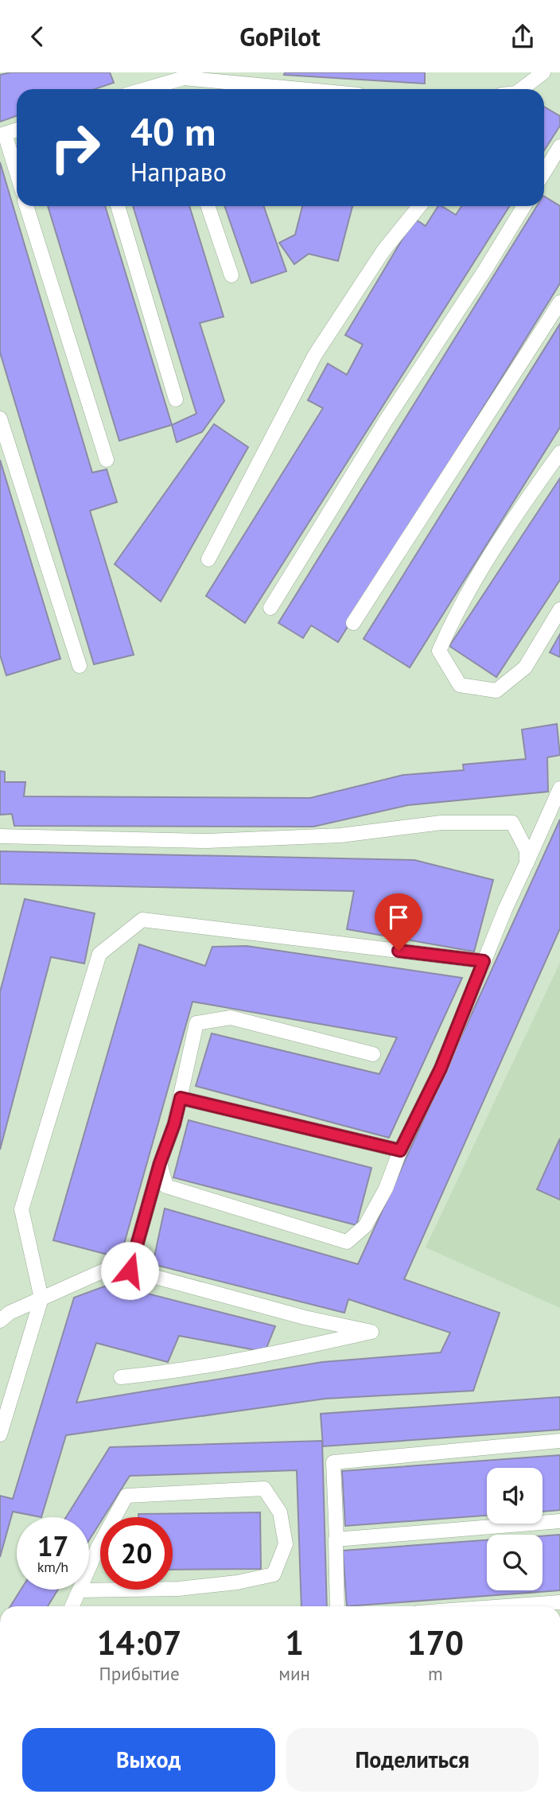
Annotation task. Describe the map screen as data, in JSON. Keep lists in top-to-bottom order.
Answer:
{
  "page": {
    "header": "GoPilot",
    "turn": ["40 m", "Направо"],
    "speed": "17 km/h",
    "limit": "20",
    "eta": [
      "14:07",
      "Прибытие",
      "1",
      "мин",
      "170",
      "m"
    ],
    "buttons": ["Выход", "Поделиться"]
  }
}
